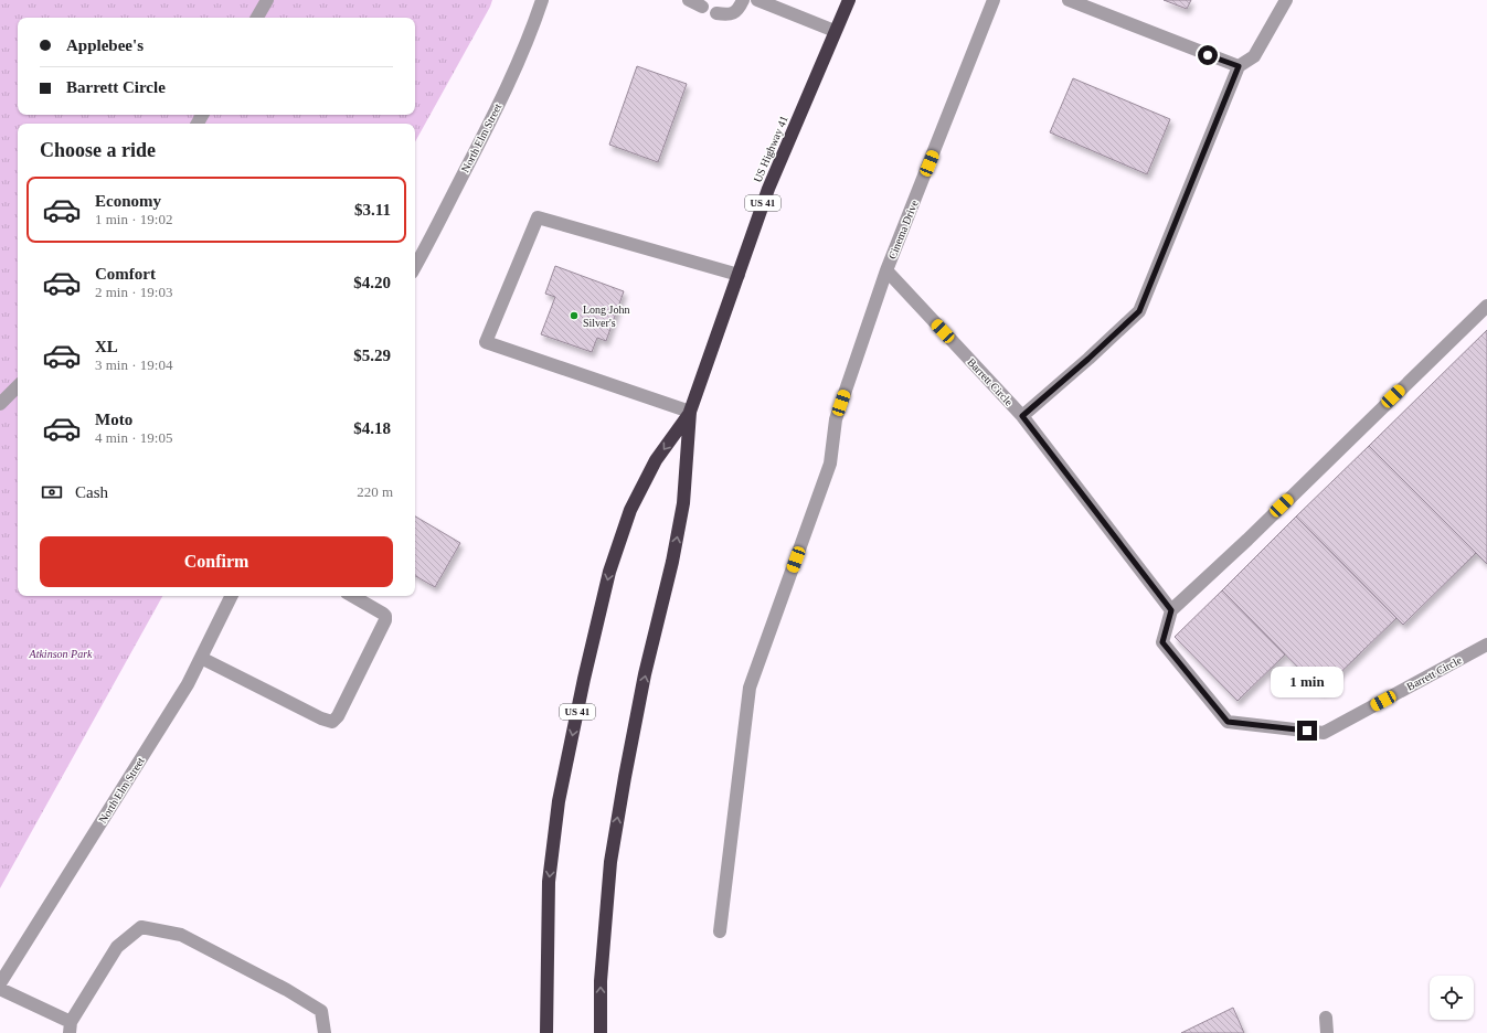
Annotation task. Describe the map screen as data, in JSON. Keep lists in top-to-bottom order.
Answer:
{
  "streets": {
    "highway": ["US Highway 41", "US 41"],
    "street": ["North Elm Street", "Cinema Drive", "Barrett Circle"]
  },
  "crossings": [
    ["US Highway 41", "US 41"],
    ["Cinema Drive", "Barrett Circle"]
  ],
  "parks": ["Atkinson Park"],
  "places": ["Long John Silver's"],
  "page": {
    "banner": ["Applebee's", "Barrett Circle"],
    "heading": "Choose a ride",
    "list": [
      {
        "name": "Economy",
        "note": "1 min · 19:02",
        "value": "$3.11"
      },
      {
        "name": "Comfort",
        "note": "2 min · 19:03",
        "value": "$4.20"
      },
      {
        "name": "XL",
        "note": "3 min · 19:04",
        "value": "$5.29"
      },
      {
        "name": "Moto",
        "note": "4 min · 19:05",
        "value": "$4.18"
      }
    ],
    "pay": ["Cash", "220 m"],
    "buttons": "Confirm",
    "bubble": "1 min"
  }
}
